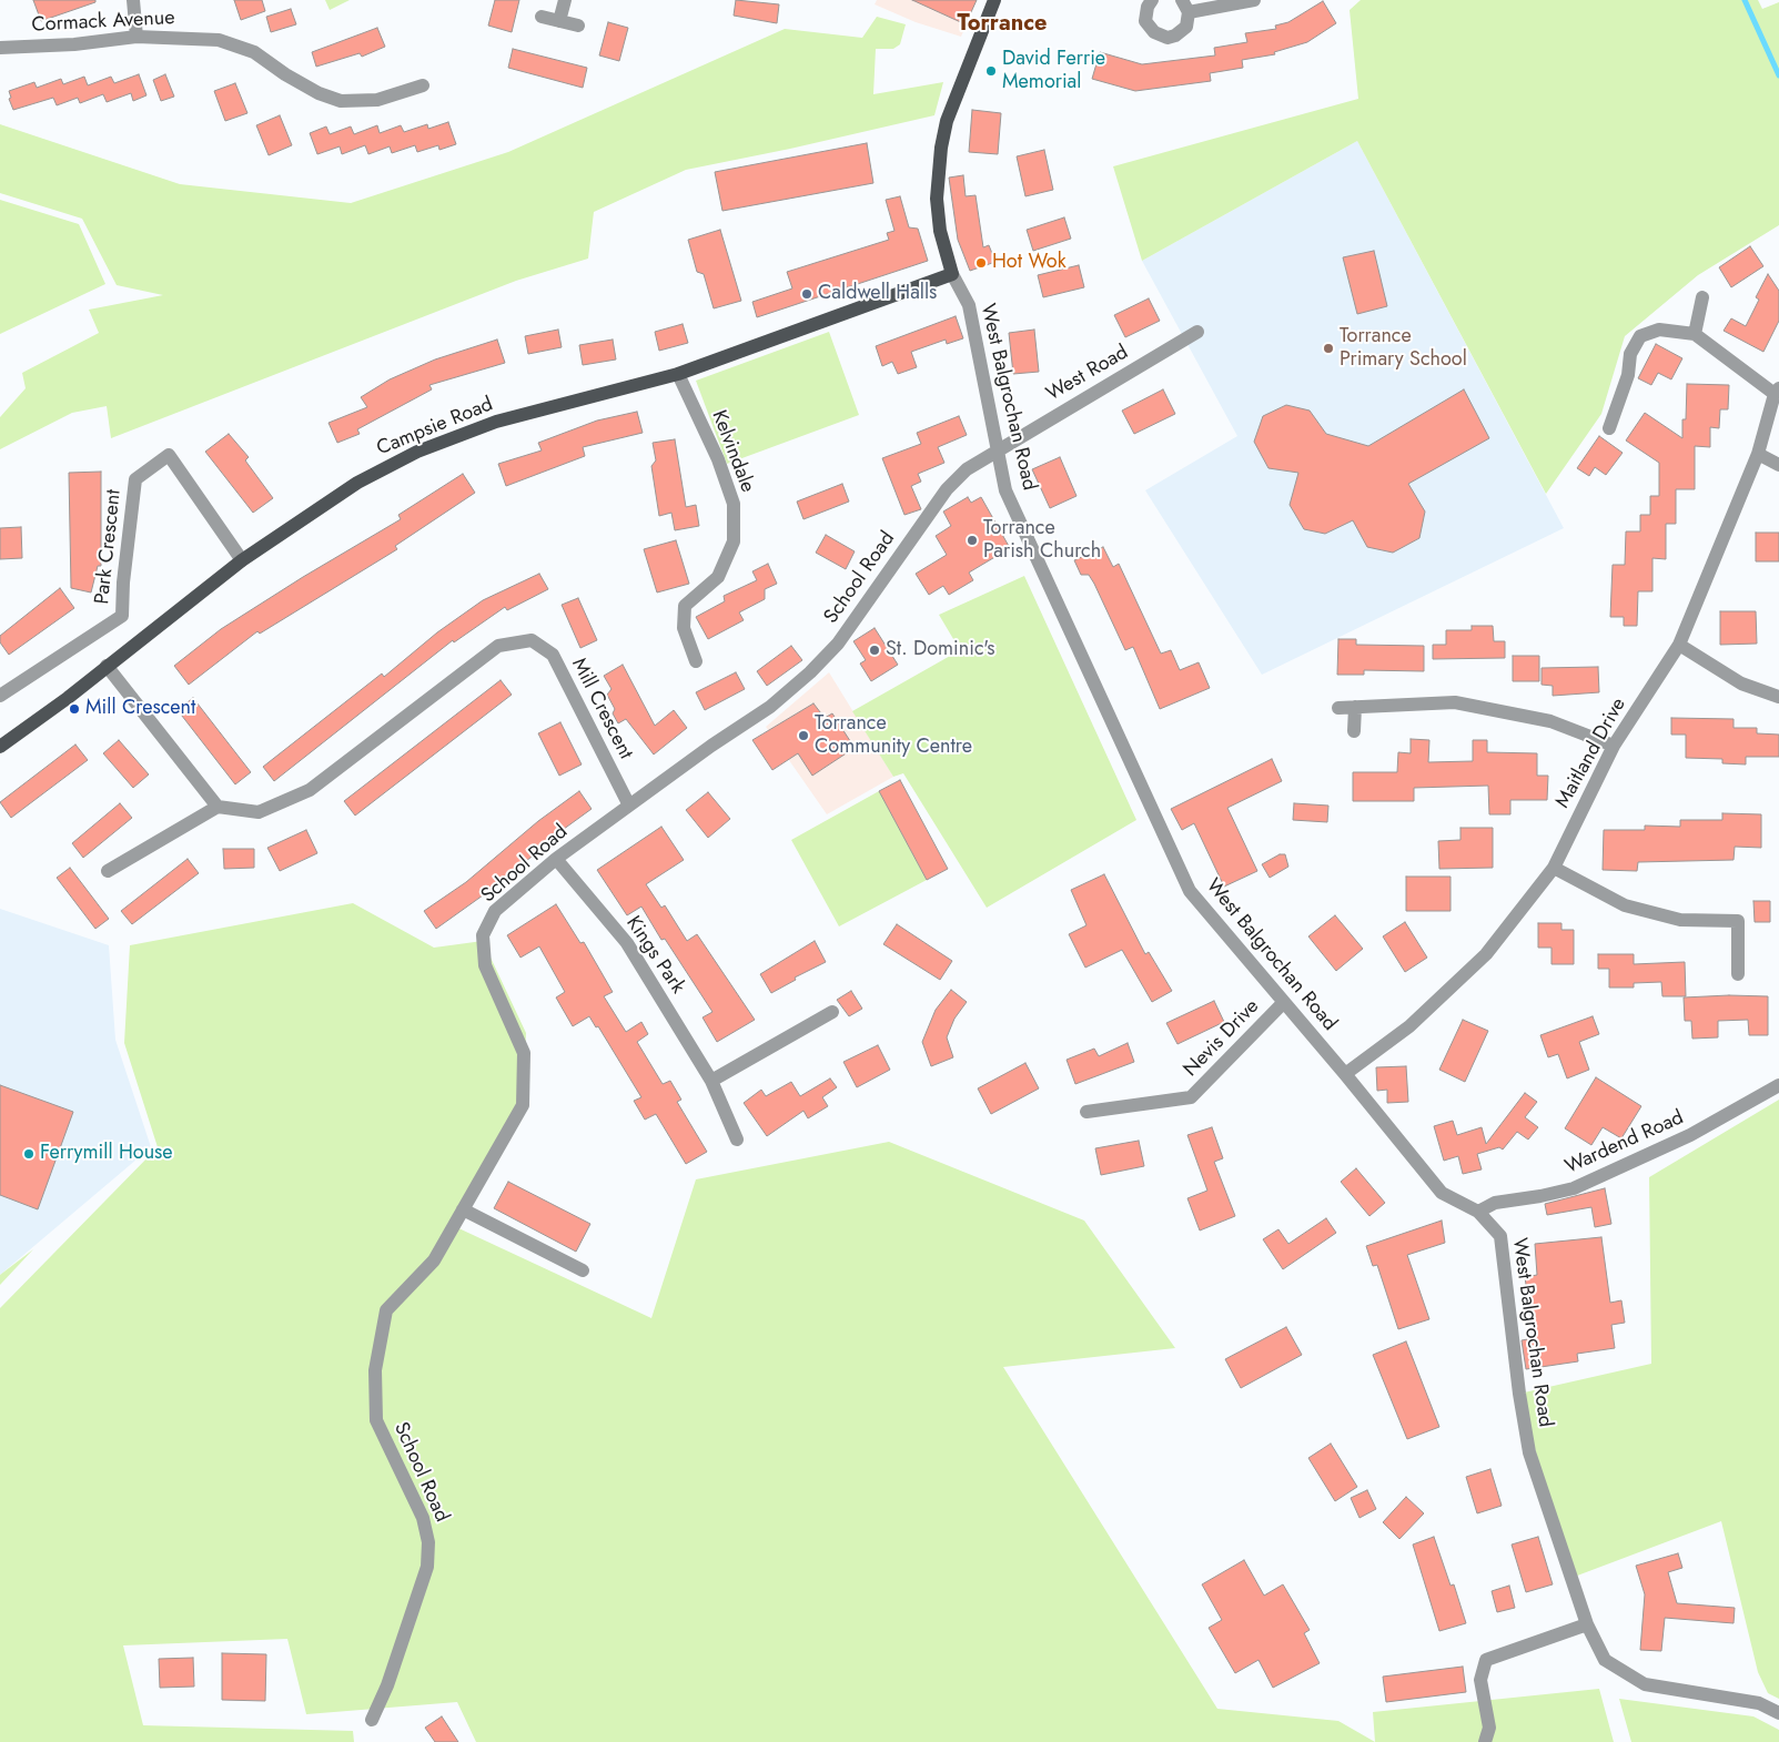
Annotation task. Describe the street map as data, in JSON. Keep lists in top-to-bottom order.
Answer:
{
  "streets": {
    "main road": ["Campsie Road"],
    "street": [
      "Cormack Avenue",
      "West Road",
      "West Balgrochan Road",
      "Kelvindale",
      "Park Crescent",
      "School Road",
      "Mill Crescent",
      "Maitland Drive",
      "Kings Park",
      "Nevis Drive",
      "Wardend Road"
    ]
  },
  "crossings": [
    ["West Road", "West Balgrochan Road"],
    ["West Road", "School Road"],
    ["West Balgrochan Road", "Campsie Road"],
    ["West Balgrochan Road", "School Road"],
    ["West Balgrochan Road", "Maitland Drive"],
    ["West Balgrochan Road", "Nevis Drive"],
    ["West Balgrochan Road", "Wardend Road"],
    ["Campsie Road", "Kelvindale"],
    ["Campsie Road", "Park Crescent"],
    ["School Road", "Mill Crescent"],
    ["School Road", "Kings Park"]
  ],
  "districts": ["Torrance"],
  "places": [
    "David Ferrie Memorial",
    "Hot Wok",
    "Caldwell Halls",
    "Torrance Primary School",
    "Torrance Parish Church",
    "St. Dominic's",
    "Mill Crescent",
    "Torrance Community Centre",
    "Ferrymill House"
  ]
}
